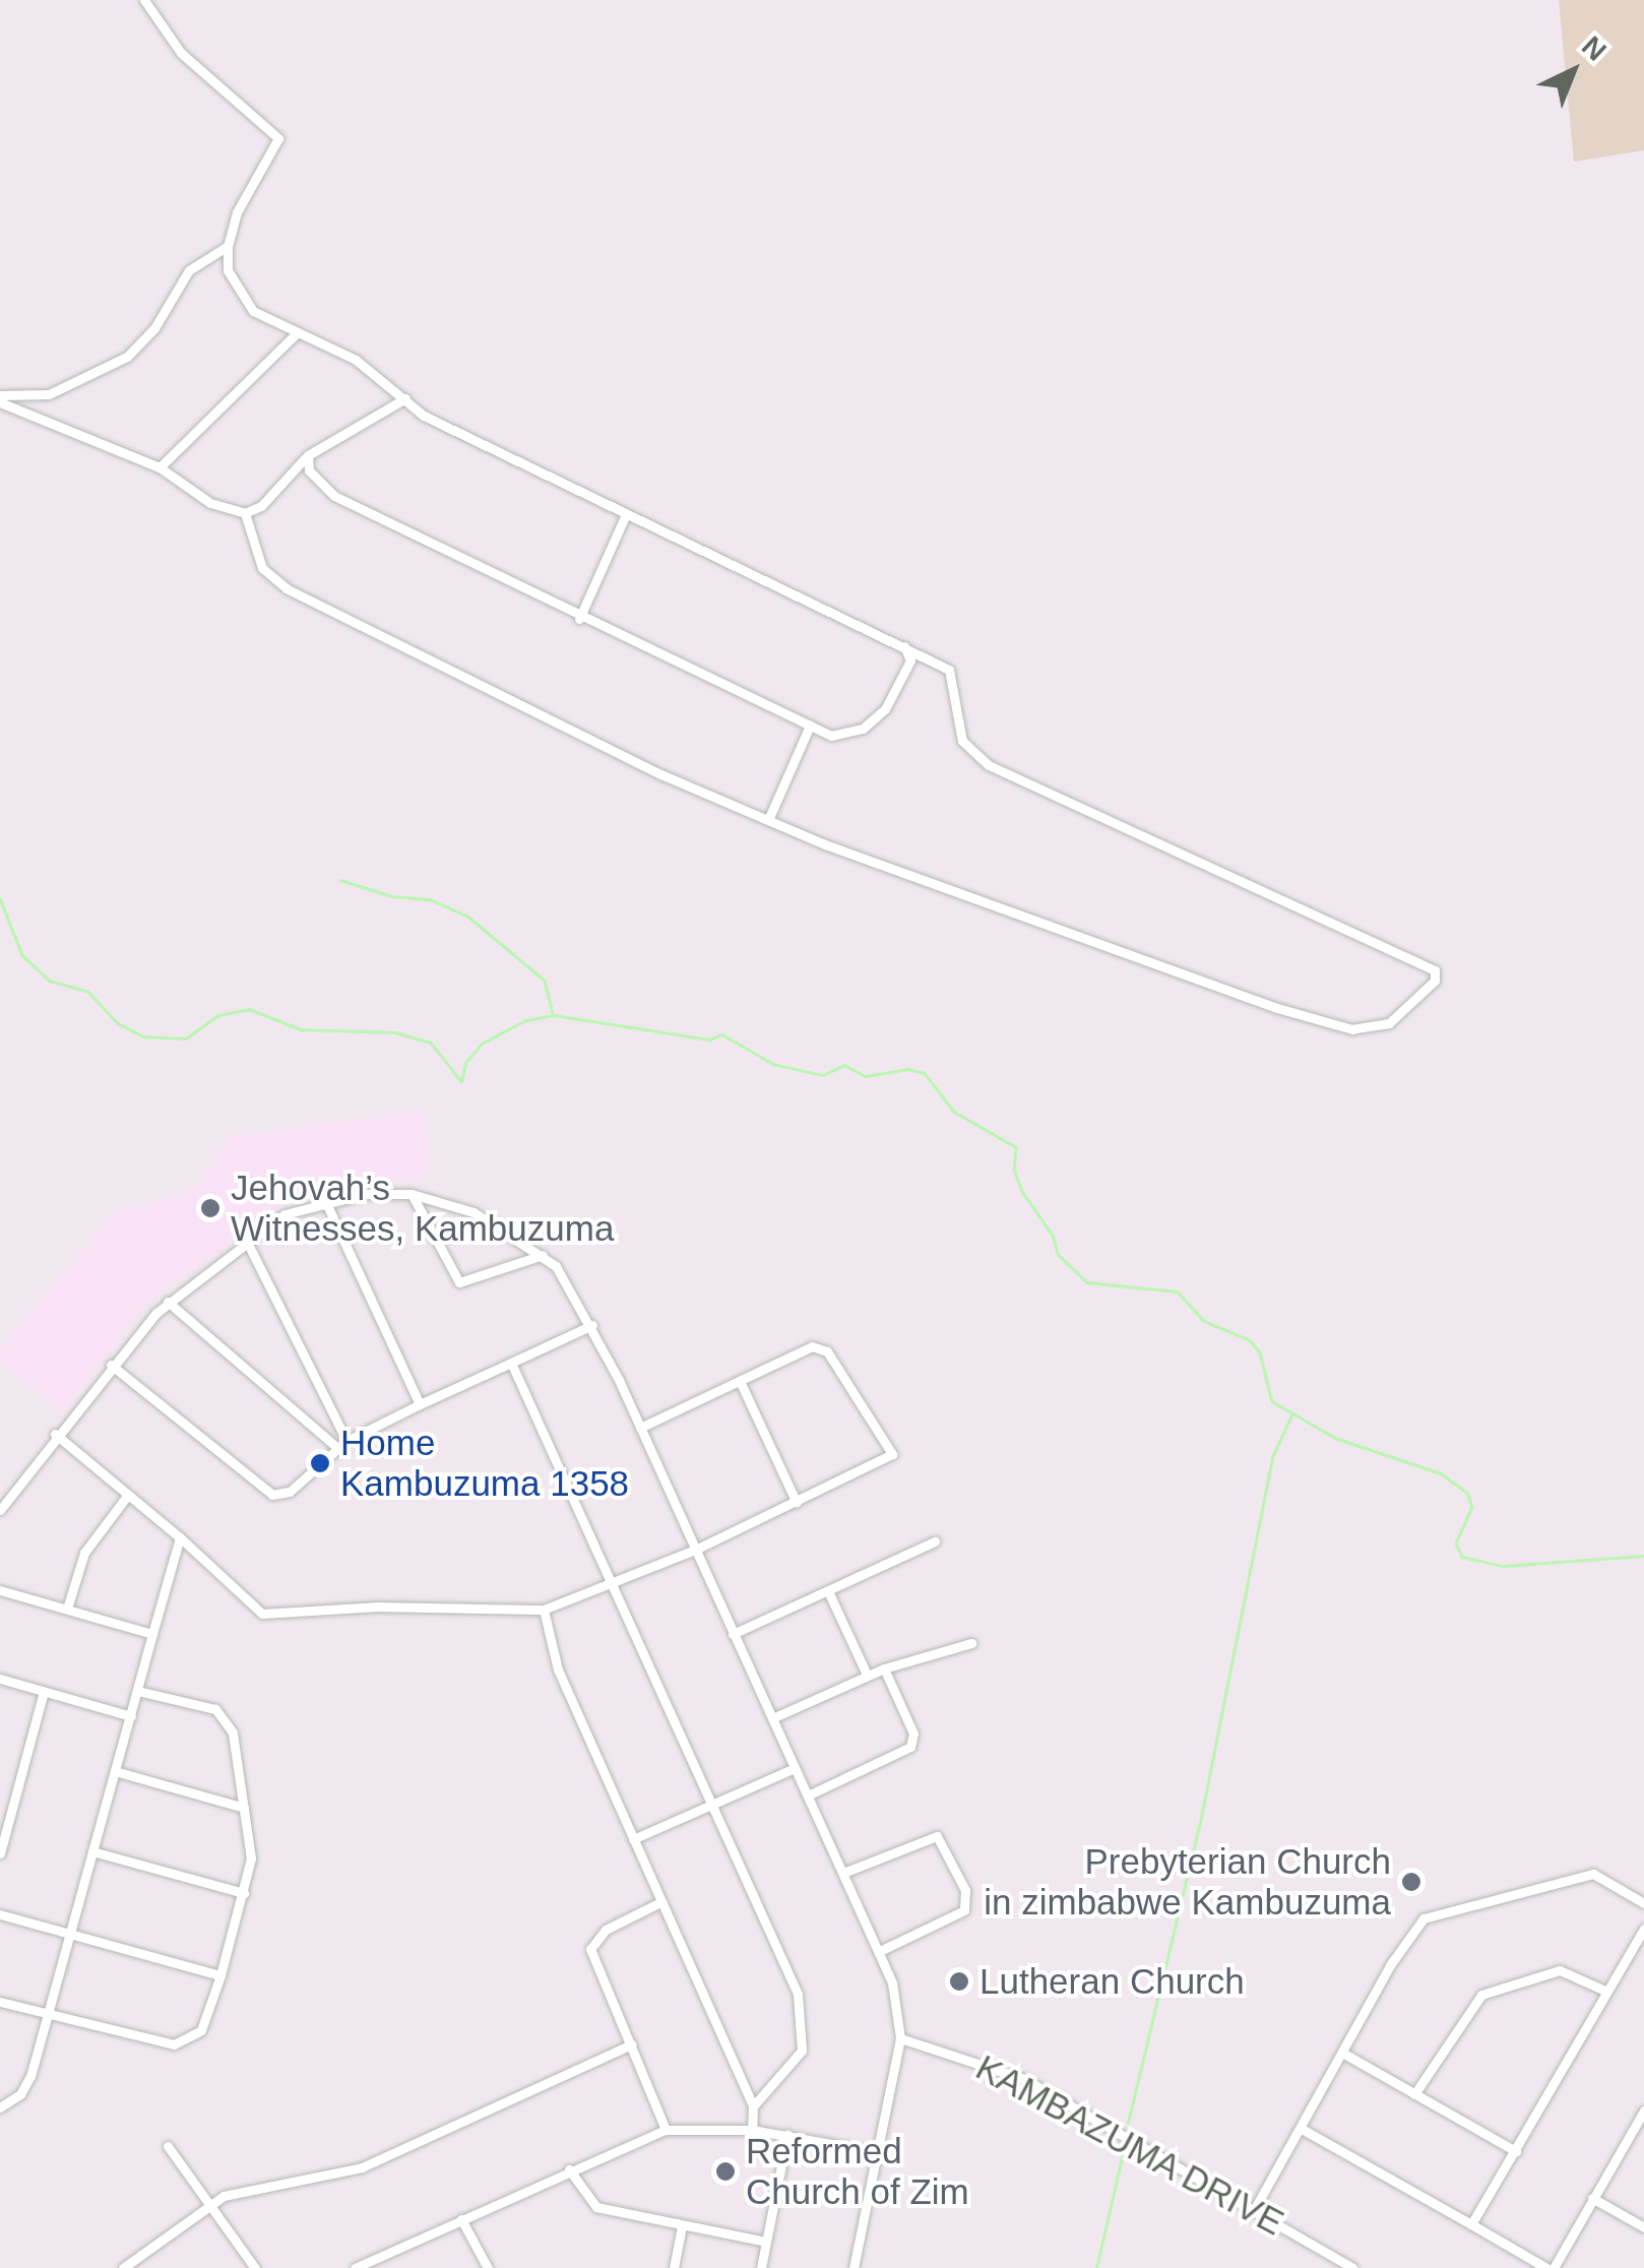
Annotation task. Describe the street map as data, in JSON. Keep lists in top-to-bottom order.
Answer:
{
  "streets": {
    "street": ["KAMBAZUMA DRIVE"]
  },
  "places": [
    "Jehovah’s Witnesses, Kambuzuma",
    "Home Kambuzuma 1358",
    "Prebyterian Church in zimbabwe Kambuzuma",
    "Lutheran Church",
    "Reformed Church of Zim"
  ],
  "north": "top right"
}
